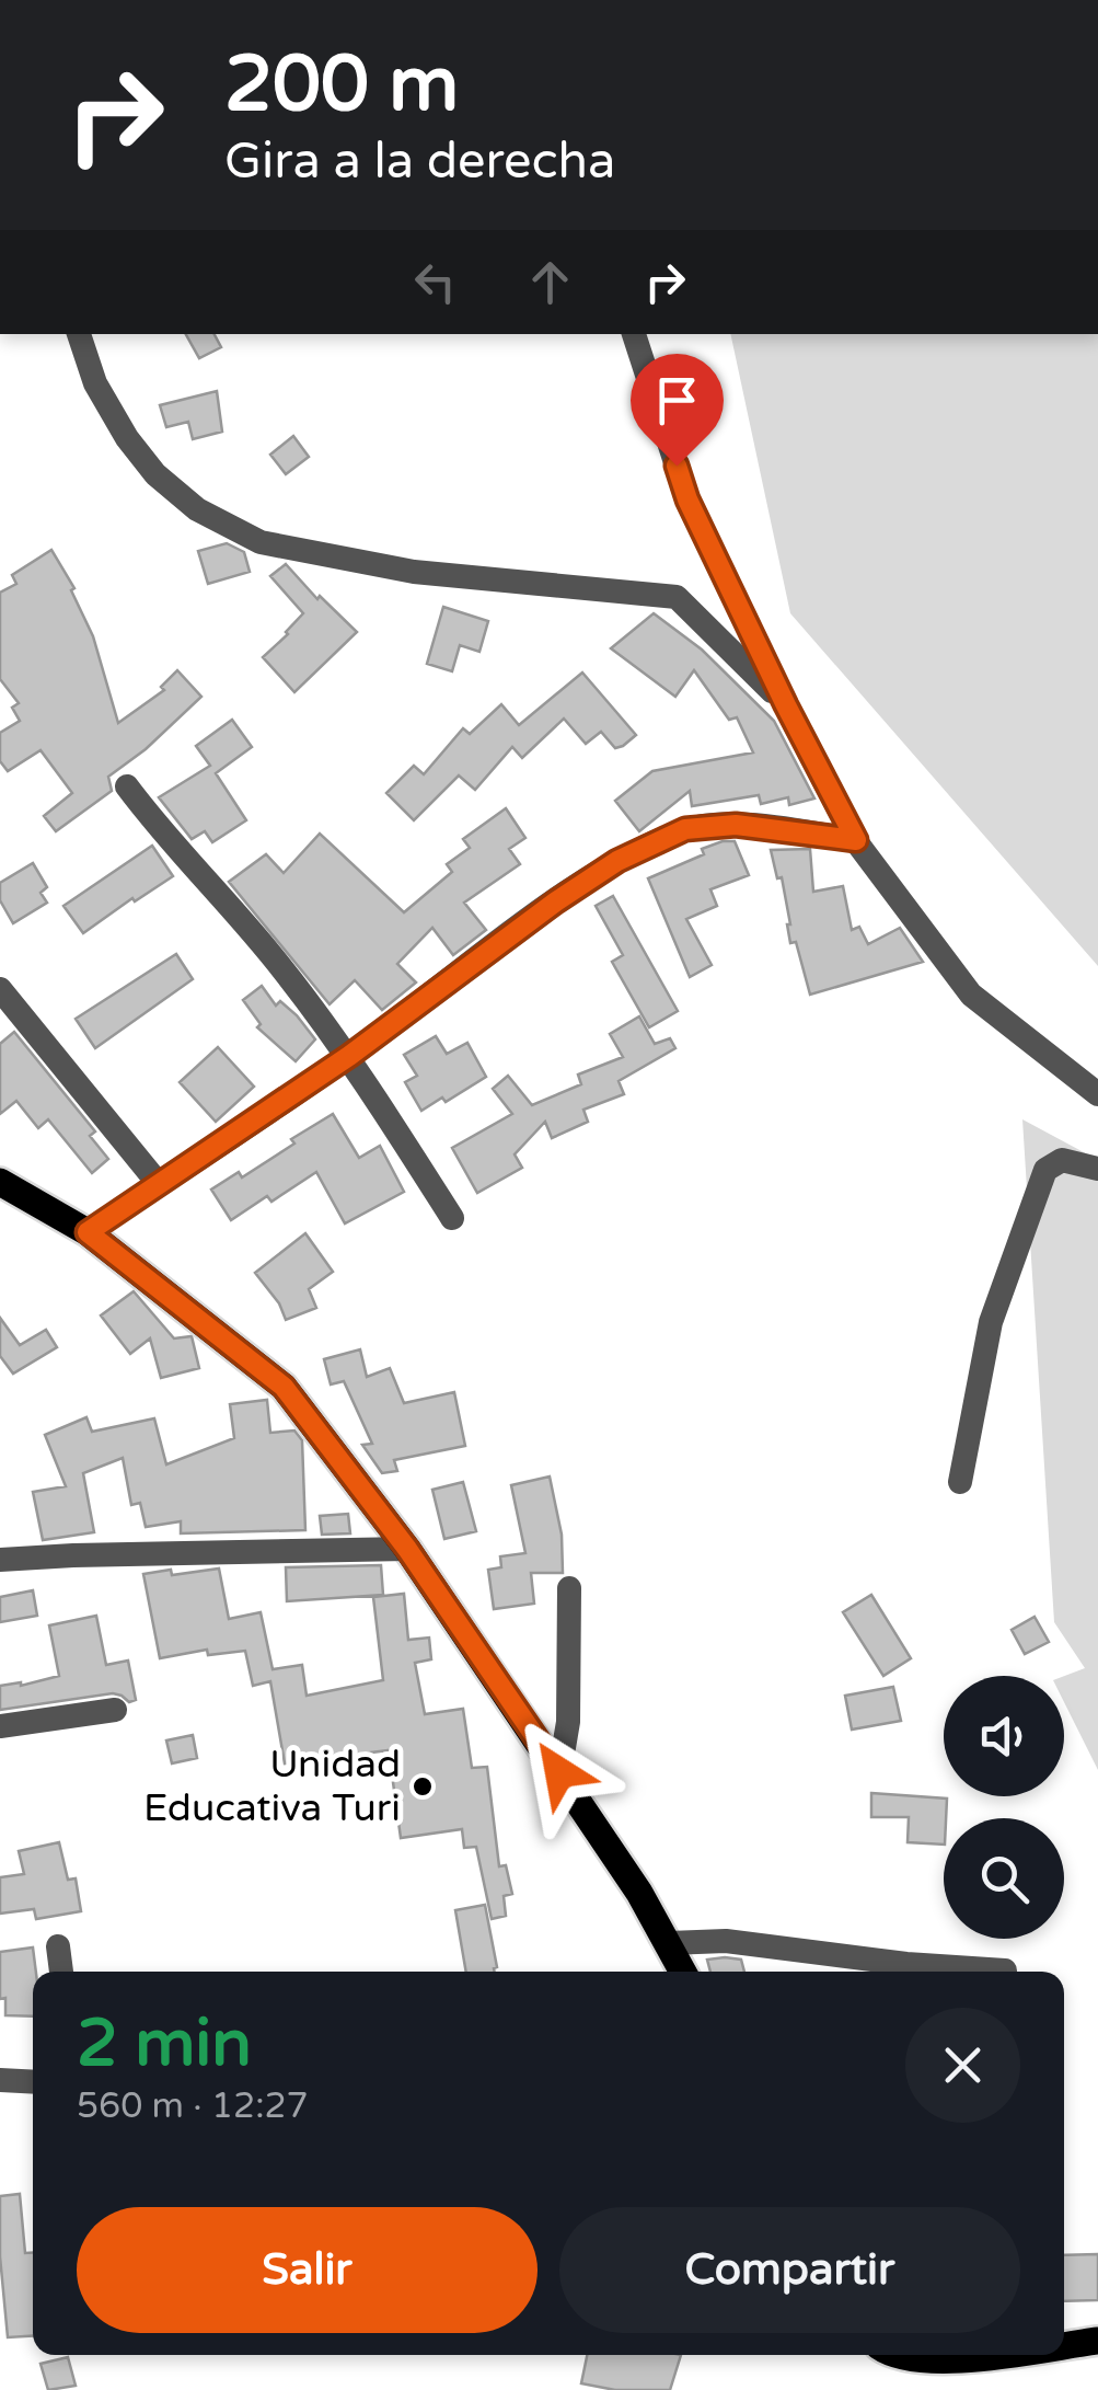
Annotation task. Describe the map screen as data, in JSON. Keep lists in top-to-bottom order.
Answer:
{
  "places": ["Unidad Educativa Turi"],
  "page": {
    "turn": ["200 m", "Gira a la derecha"],
    "heading": ["2 min", "560 m · 12:27"],
    "buttons": ["Salir", "Compartir"]
  }
}
